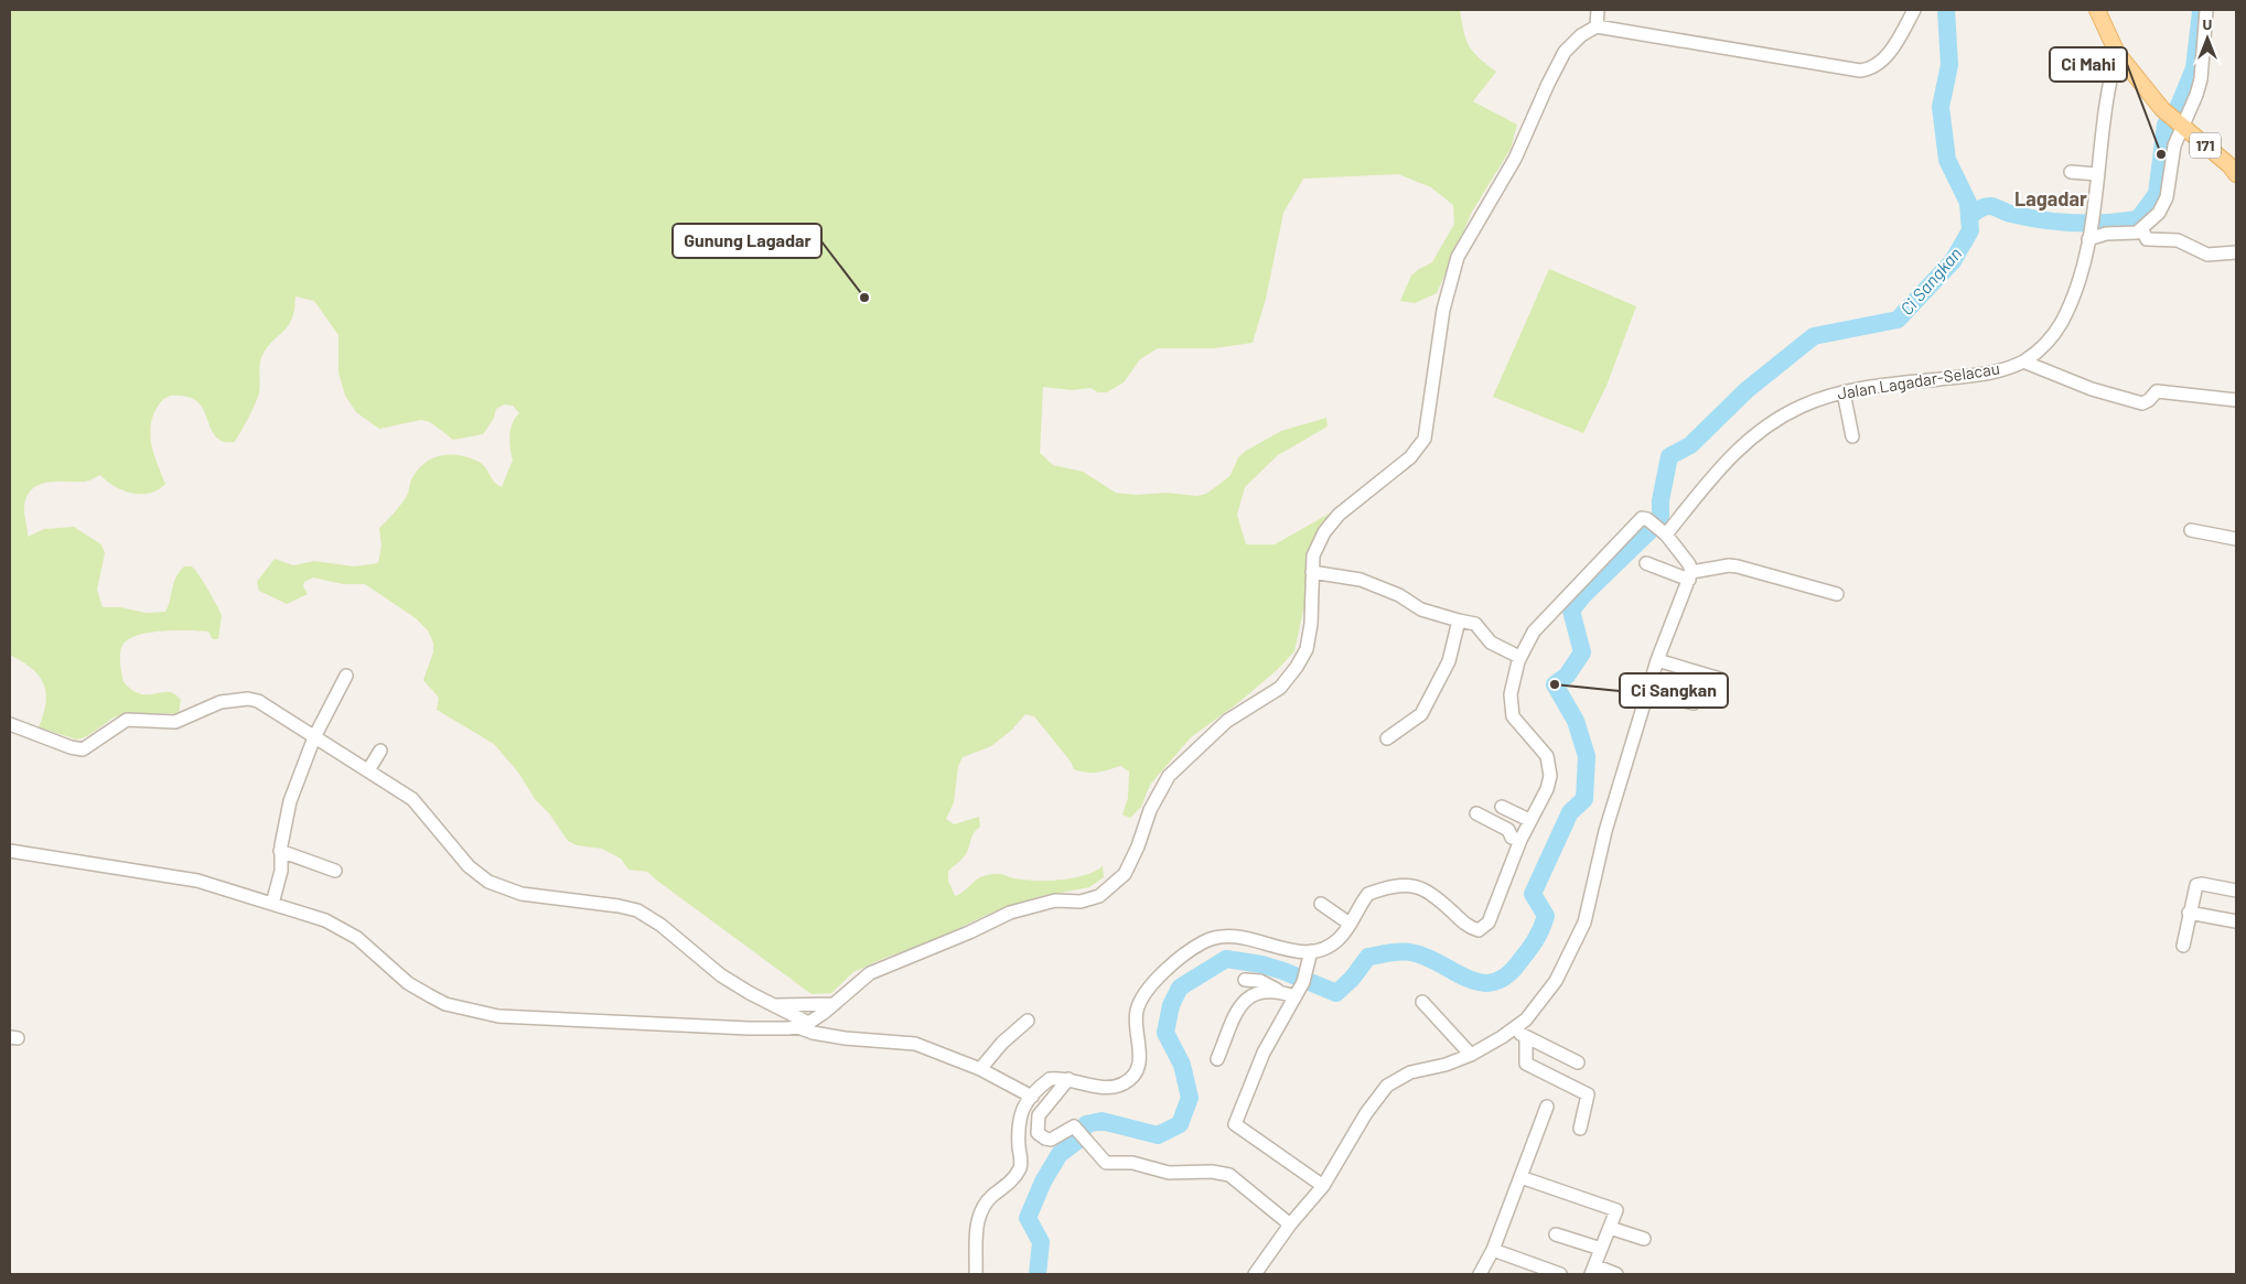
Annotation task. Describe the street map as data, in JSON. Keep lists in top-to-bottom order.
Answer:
{
  "streets": {
    "main road": ["171"],
    "street": ["Jalan Lagadar-Selacau"]
  },
  "crossings": [
    ["171", "Jalan Lagadar-Selacau"]
  ],
  "districts": ["Lagadar"],
  "water": ["Ci Sangkan"],
  "places": ["Ci Mahi", "Gunung Lagadar", "Ci Sangkan"],
  "north": "top"
}
